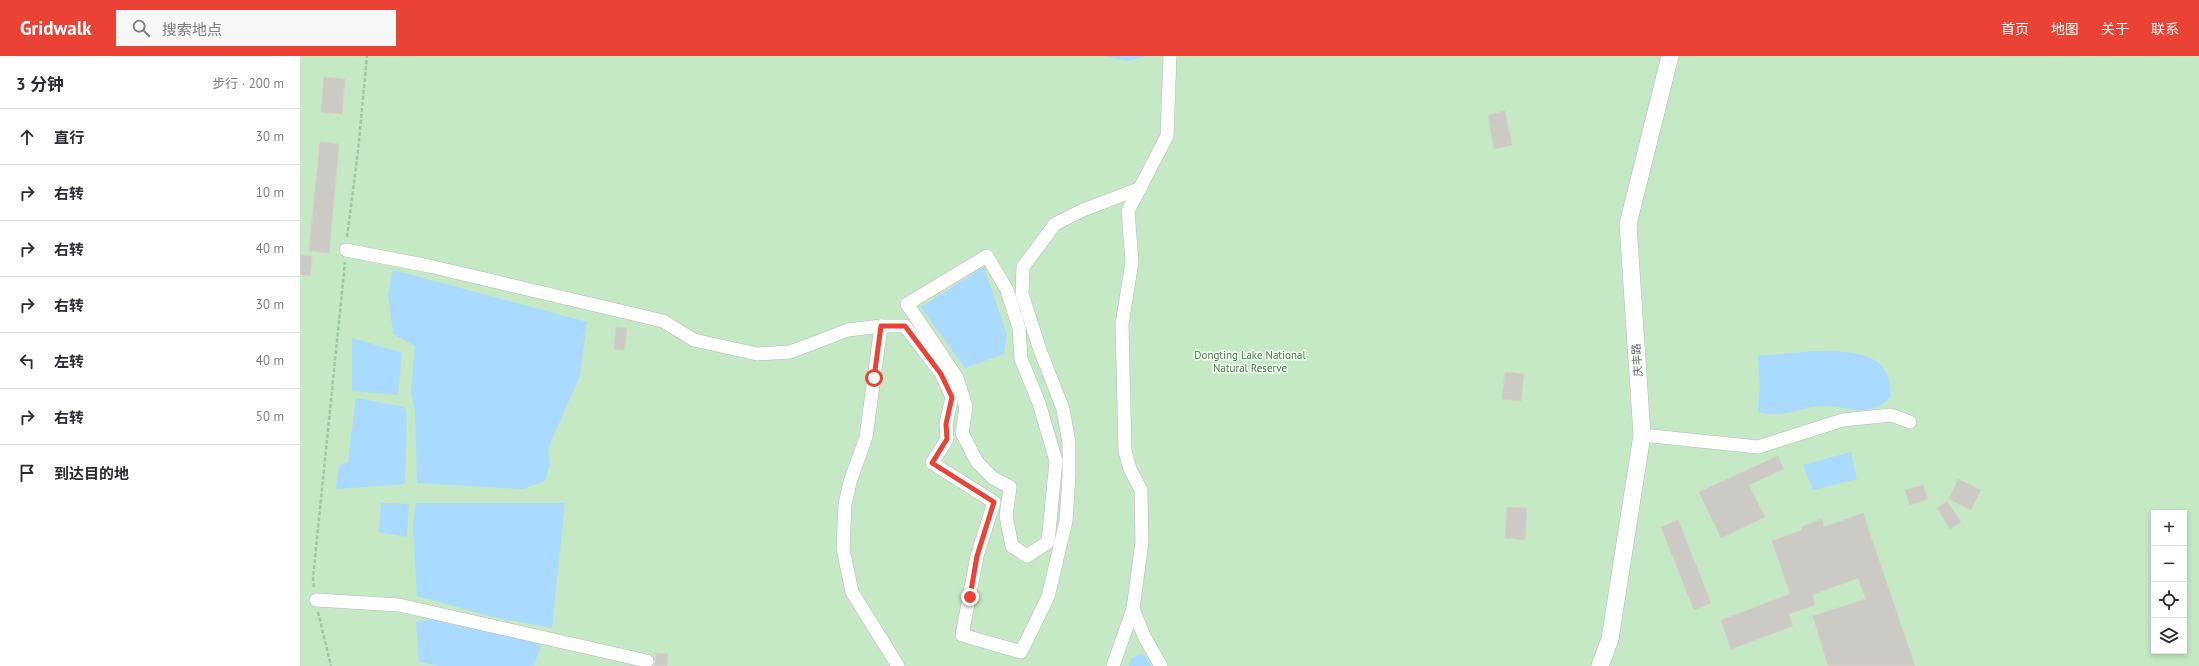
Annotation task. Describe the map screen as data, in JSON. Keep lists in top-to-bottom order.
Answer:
{
  "streets": {
    "street": ["庆丰路"]
  },
  "parks": ["Dongting Lake National Natural Reserve"],
  "page": {
    "header": "Gridwalk",
    "search": "搜索地点",
    "nav": [
      "首页",
      "地图",
      "关于",
      "联系"
    ],
    "heading": ["3 分钟", "步行 · 200 m"],
    "list": [
      ["直行", "30 m"],
      ["右转", "10 m"],
      ["右转", "40 m"],
      ["右转", "30 m"],
      ["左转", "40 m"],
      ["右转", "50 m"],
      "到达目的地"
    ],
    "map_buttons": ["+", "−"]
  }
}
